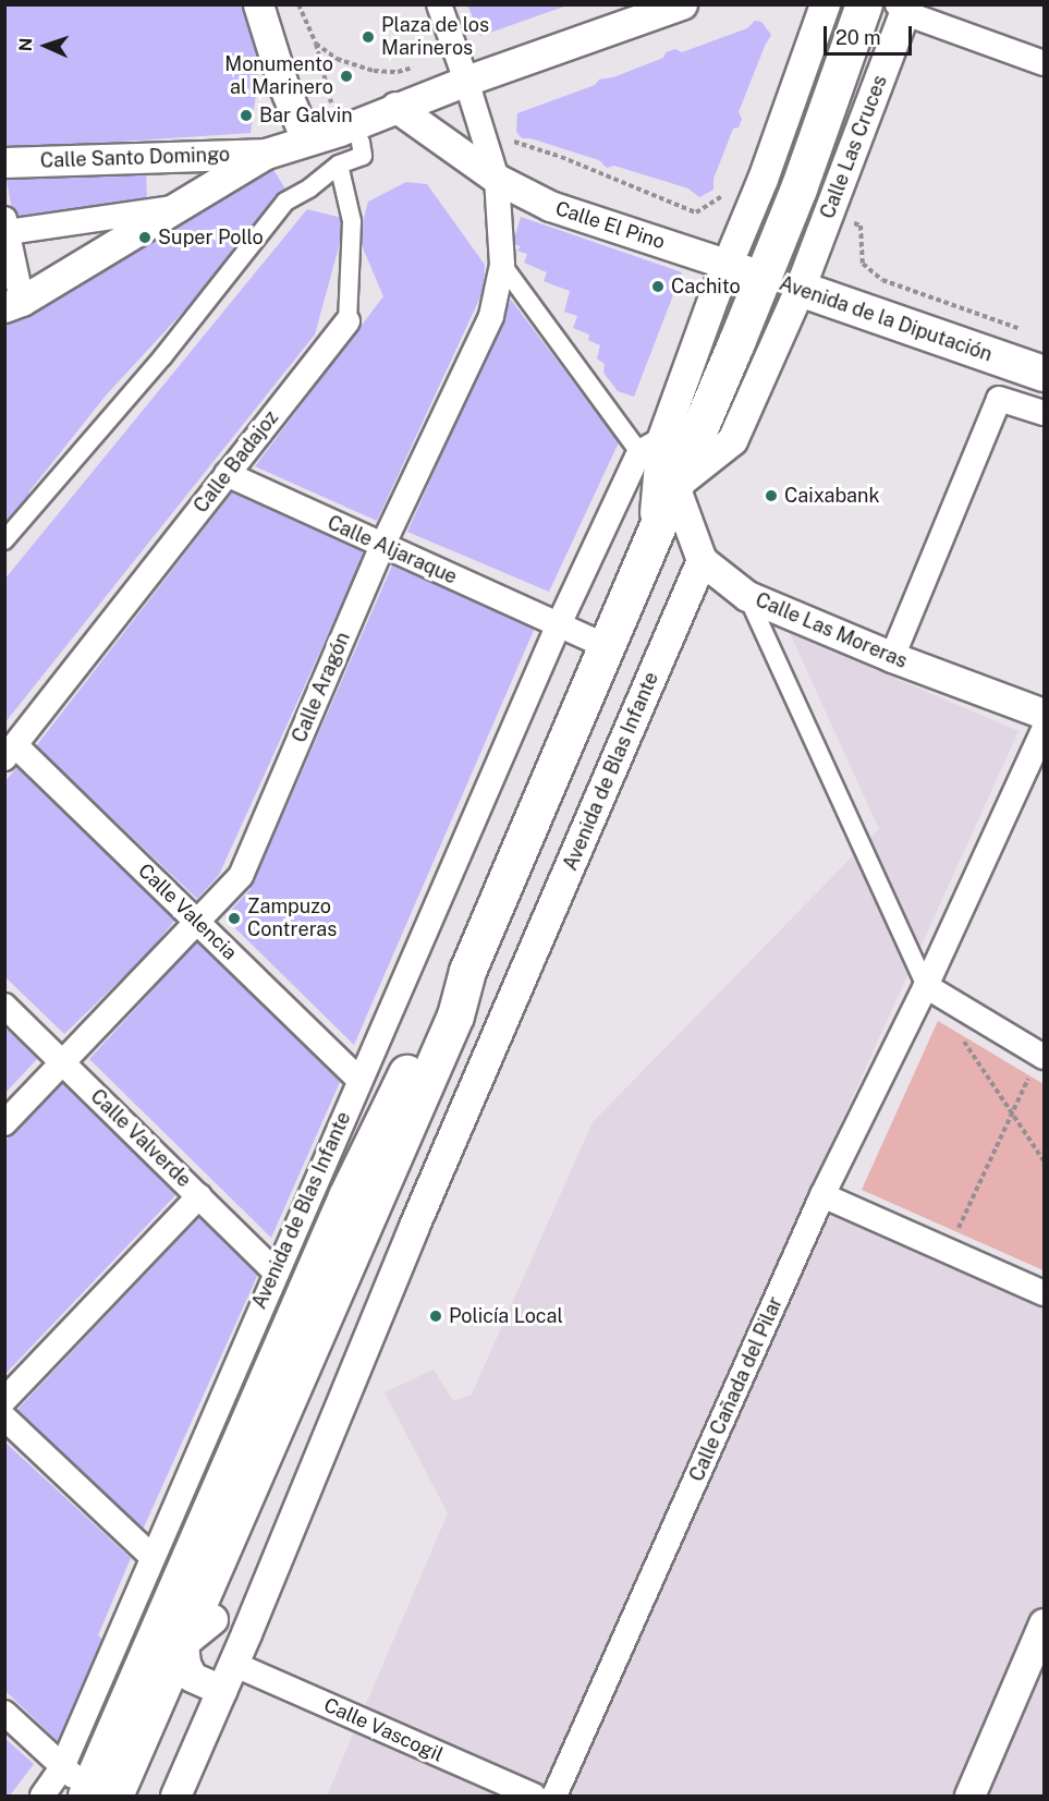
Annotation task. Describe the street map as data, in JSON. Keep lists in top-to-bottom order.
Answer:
{
  "streets": {
    "highway": ["Calle Las Cruces", "Avenida de Blas Infante"],
    "main road": ["Avenida de la Diputación"],
    "street": [
      "Calle Santo Domingo",
      "Calle El Pino",
      "Calle Badajoz",
      "Calle Aljaraque",
      "Calle Las Moreras",
      "Calle Aragón",
      "Calle Valencia",
      "Calle Valverde",
      "Calle Cañada del Pilar",
      "Calle Vascogil"
    ]
  },
  "crossings": [
    ["Calle Las Cruces", "Avenida de la Diputación"],
    ["Calle Las Cruces", "Avenida de Blas Infante"],
    ["Calle El Pino", "Avenida de la Diputación"],
    ["Calle El Pino", "Calle Aragón"],
    ["Calle El Pino", "Avenida de Blas Infante"],
    ["Avenida de la Diputación", "Avenida de Blas Infante"],
    ["Calle Badajoz", "Calle Aljaraque"],
    ["Calle Badajoz", "Calle Valencia"],
    ["Calle Aljaraque", "Calle Aragón"],
    ["Calle Aljaraque", "Avenida de Blas Infante"],
    ["Calle Las Moreras", "Avenida de Blas Infante"],
    ["Calle Aragón", "Calle Valencia"],
    ["Calle Aragón", "Calle Valverde"],
    ["Avenida de Blas Infante", "Calle Valencia"],
    ["Avenida de Blas Infante", "Calle Valverde"],
    ["Avenida de Blas Infante", "Calle Vascogil"]
  ],
  "places": [
    "Plaza de los Marineros",
    "Monumento al Marinero",
    "Bar Galvin",
    "Super Pollo",
    "Cachito",
    "Caixabank",
    "Zampuzo Contreras",
    "Policía Local"
  ],
  "scale_bar": "20 m",
  "north": "left"
}
